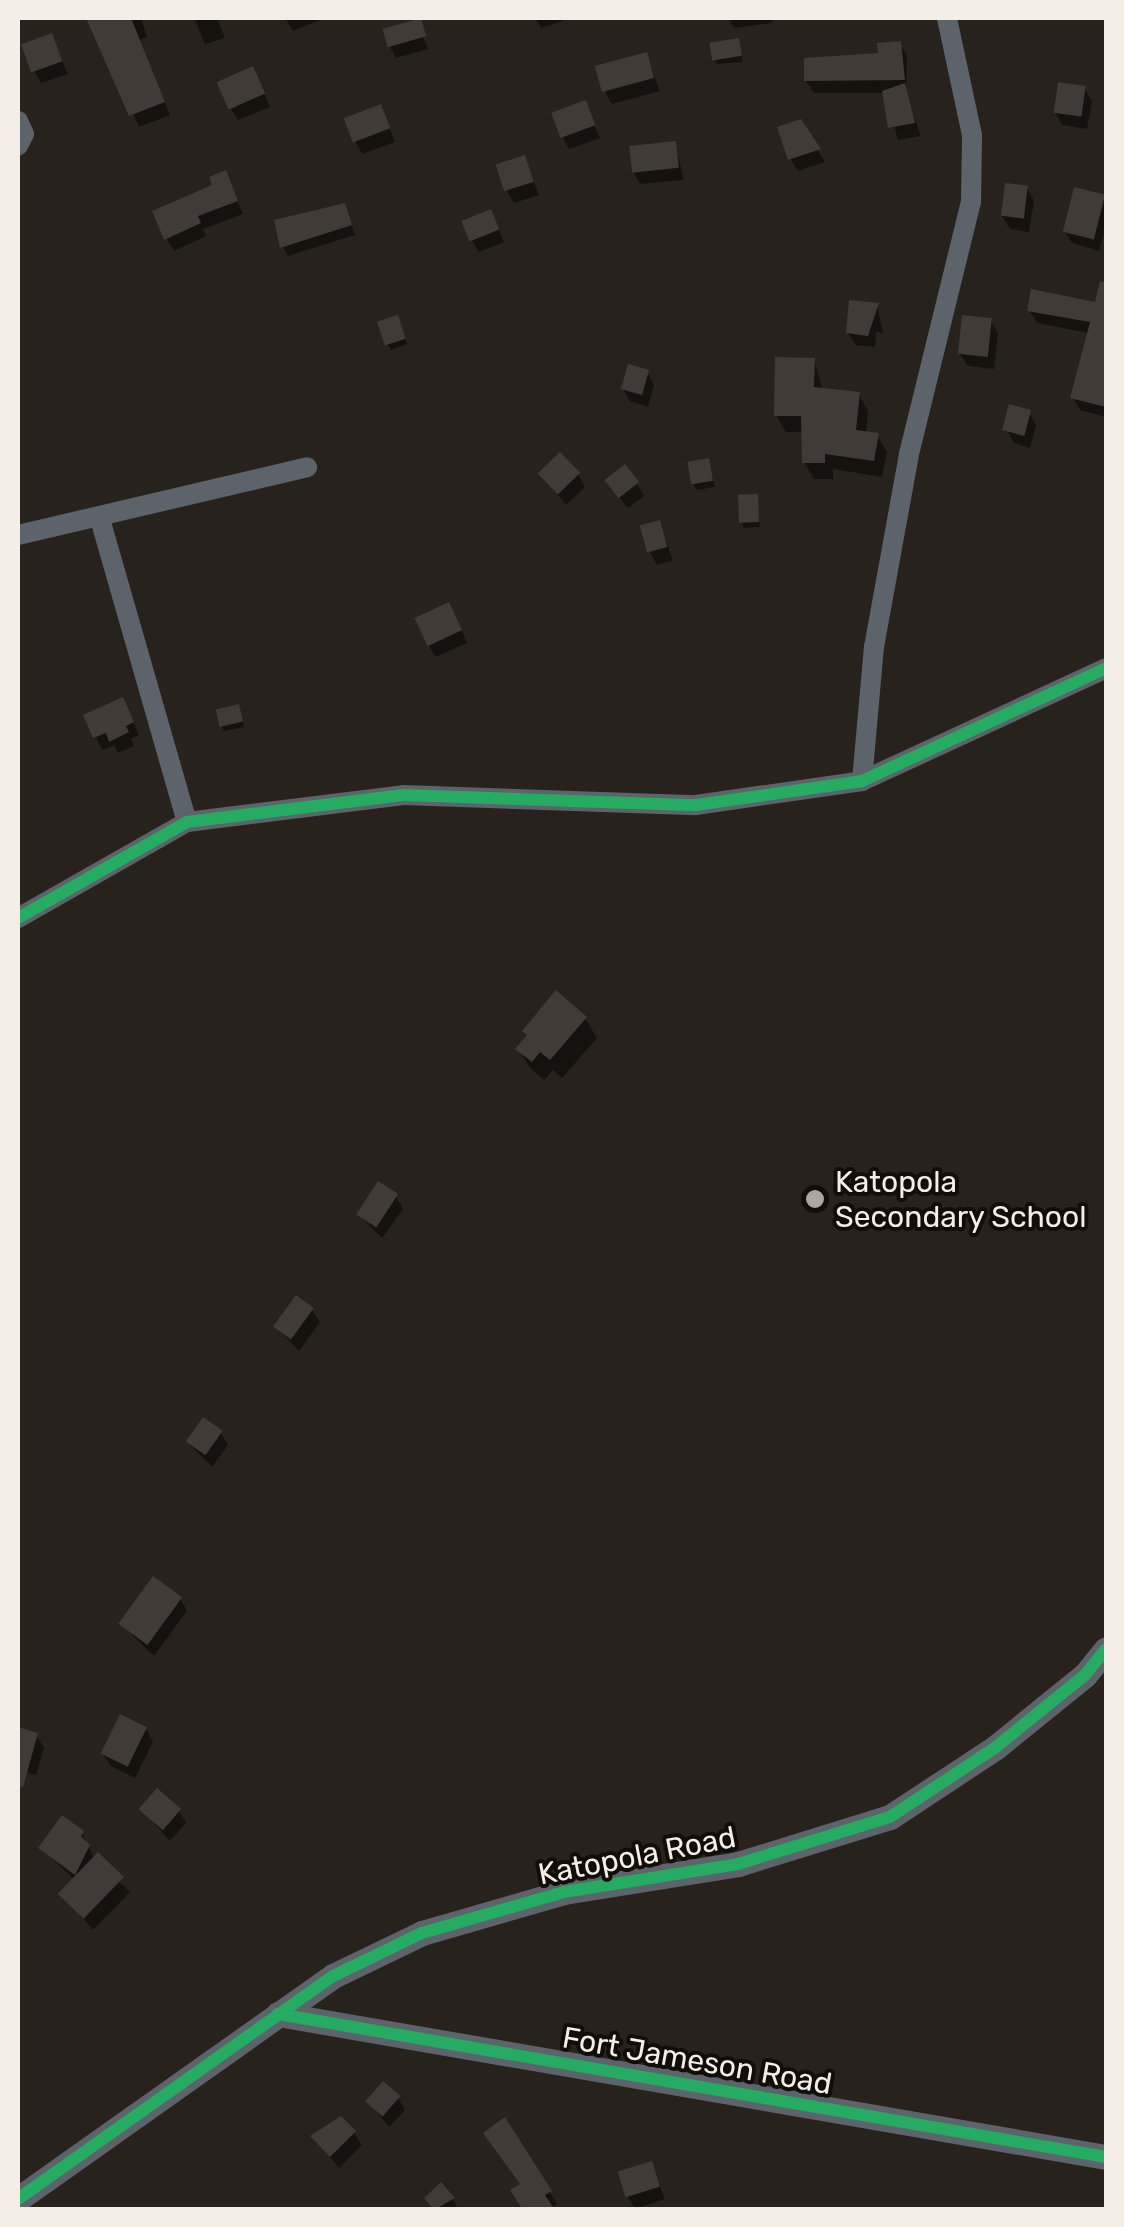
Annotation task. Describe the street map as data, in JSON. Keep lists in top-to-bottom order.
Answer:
{
  "streets": {
    "street": ["Katopola Road", "Fort Jameson Road"]
  },
  "crossings": [
    ["Katopola Road", "Fort Jameson Road"]
  ],
  "places": ["Katopola Secondary School"]
}
